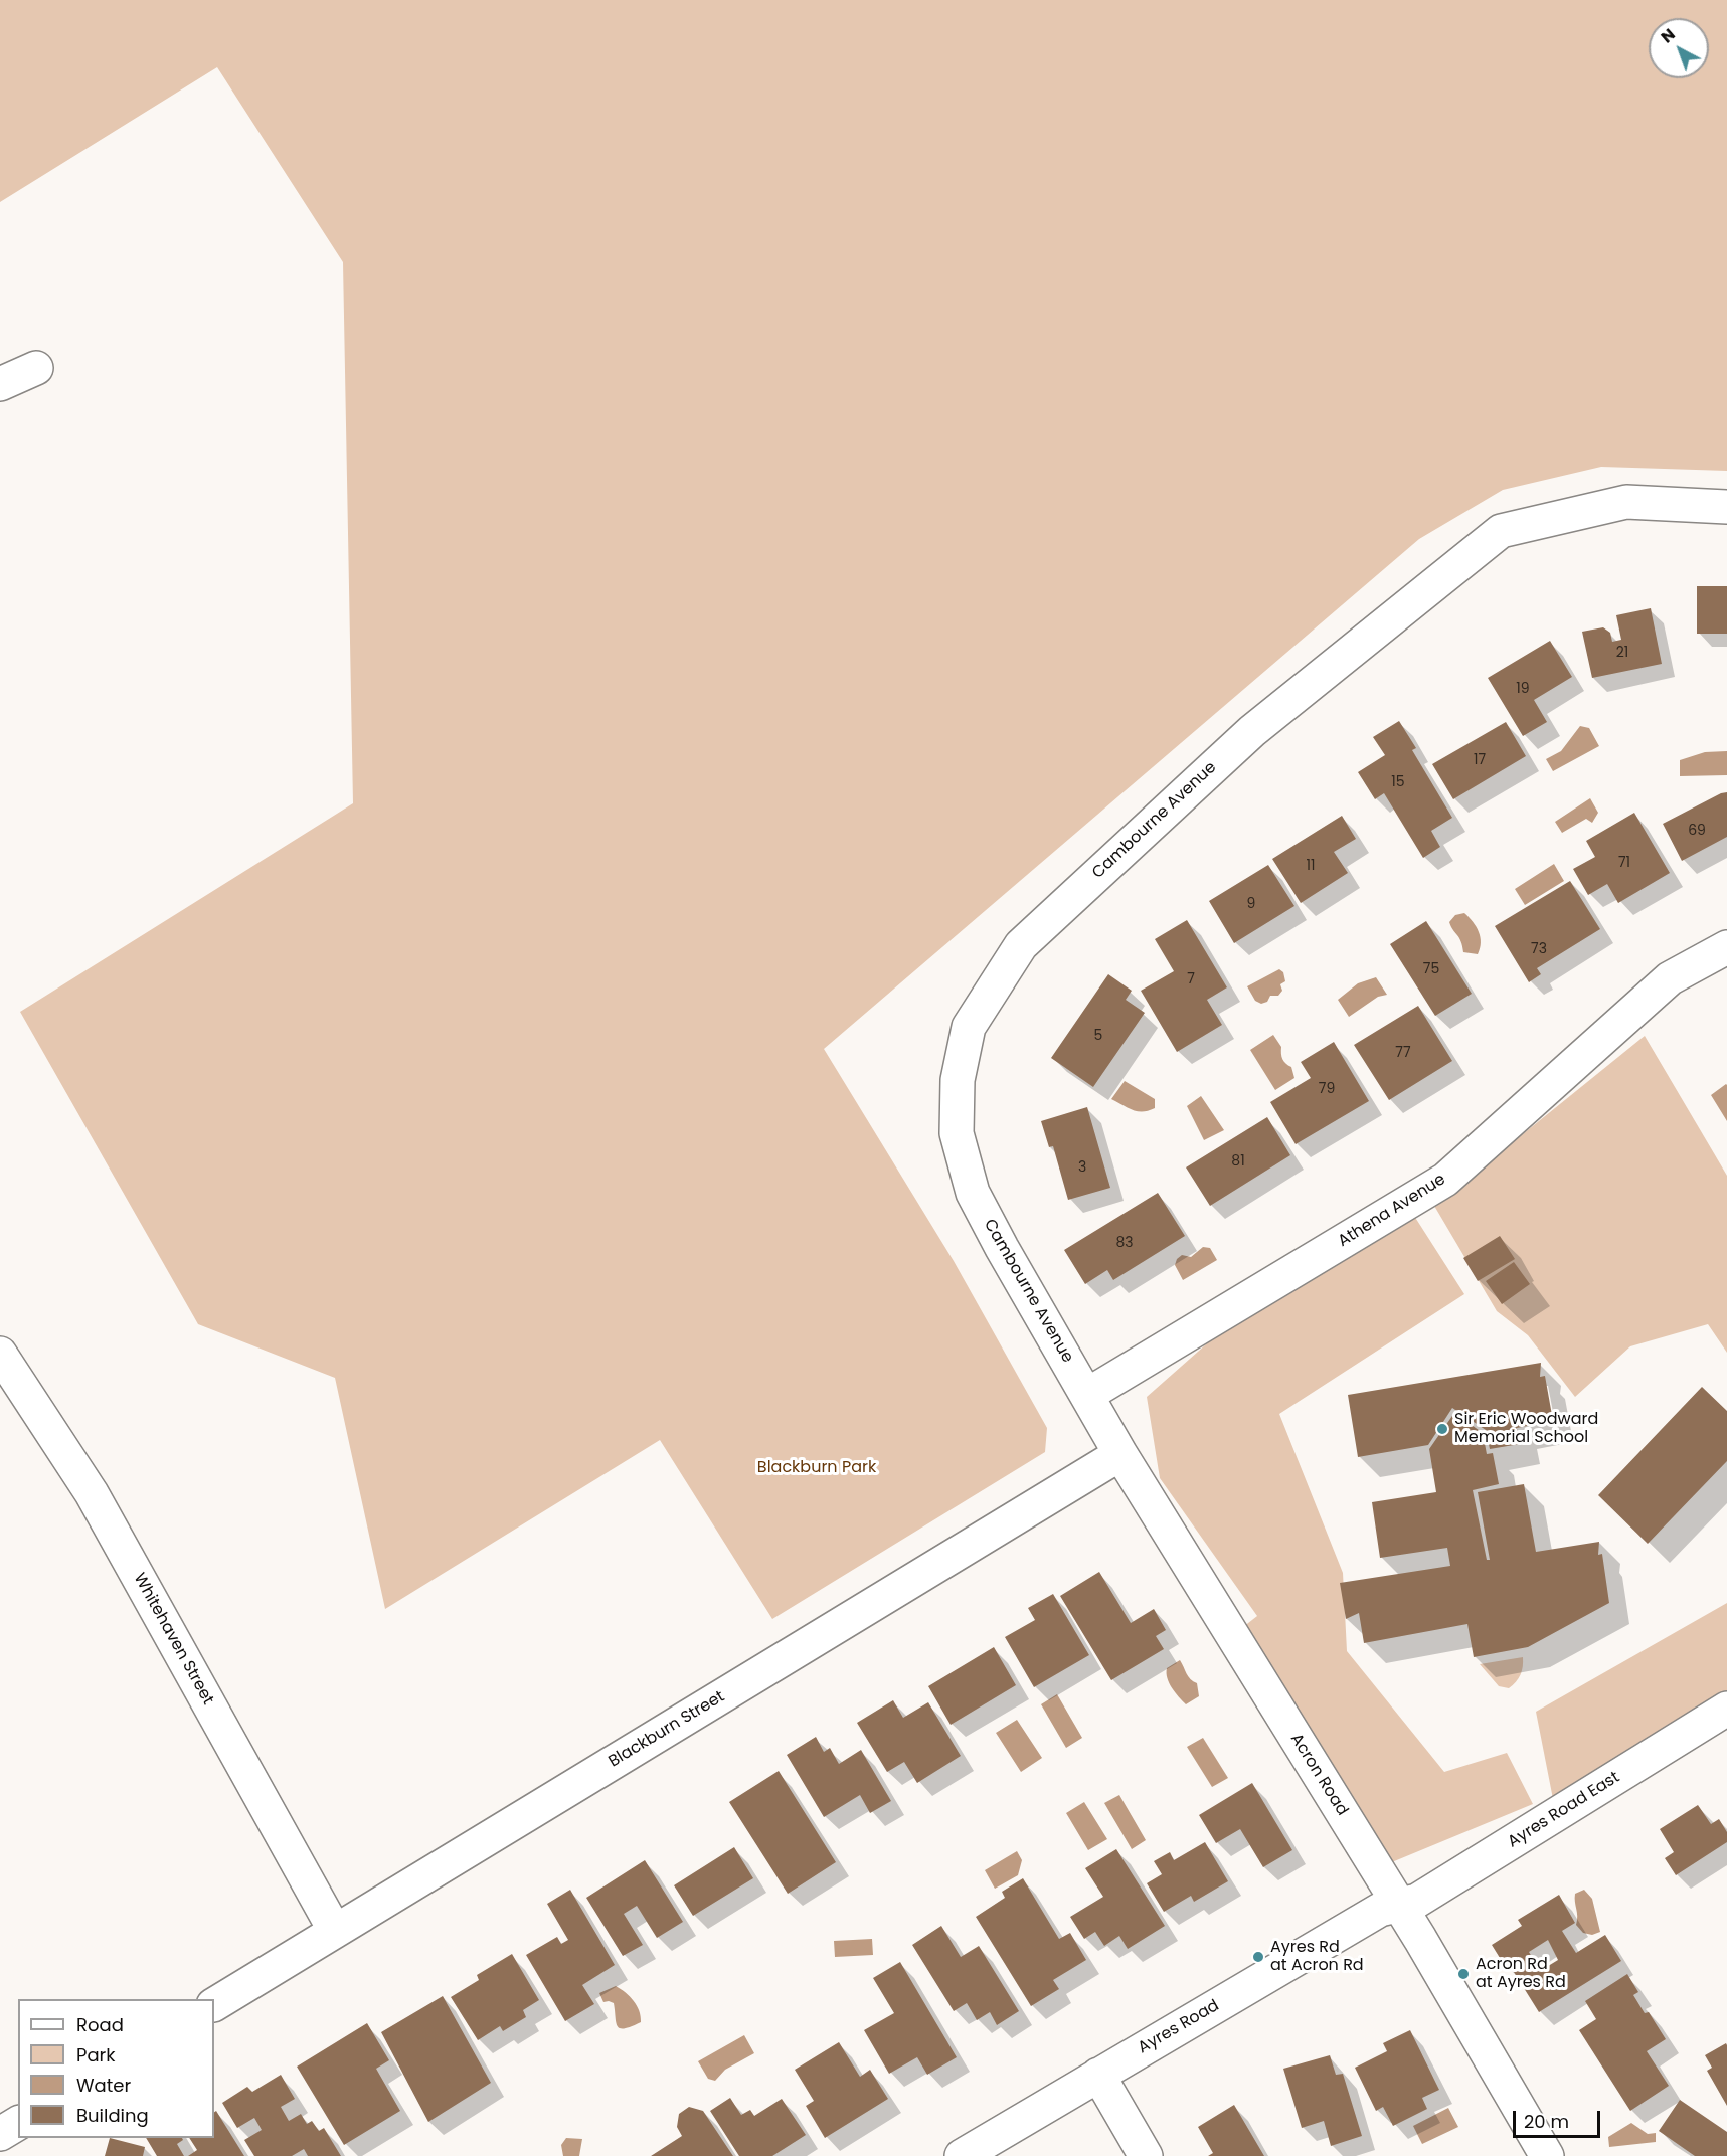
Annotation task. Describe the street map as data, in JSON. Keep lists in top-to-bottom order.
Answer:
{
  "streets": {
    "street": [
      "Cambourne Avenue",
      "Athena Avenue",
      "Whitehaven Street",
      "Blackburn Street",
      "Acron Road",
      "Ayres Road East",
      "Ayres Road"
    ]
  },
  "crossings": [
    ["Cambourne Avenue", "Athena Avenue"],
    ["Cambourne Avenue", "Acron Road"],
    ["Athena Avenue", "Acron Road"],
    ["Whitehaven Street", "Blackburn Street"],
    ["Blackburn Street", "Acron Road"],
    ["Acron Road", "Ayres Road East"],
    ["Acron Road", "Ayres Road"],
    ["Ayres Road East", "Ayres Road"]
  ],
  "parks": ["Blackburn Park"],
  "places": ["Sir Eric Woodward Memorial School", "Ayres Rd at Acron Rd", "Acron Rd at Ayres Rd"],
  "house_numbers": [
    "21",
    "19",
    "17",
    "15",
    "69",
    "71",
    "11",
    "9",
    "73",
    "75",
    "7",
    "5",
    "77",
    "79",
    "81",
    "3",
    "83"
  ],
  "legend": [
    "Road",
    "Park",
    "Water",
    "Building"
  ],
  "scale_bar": "20 m",
  "north": "top left"
}
